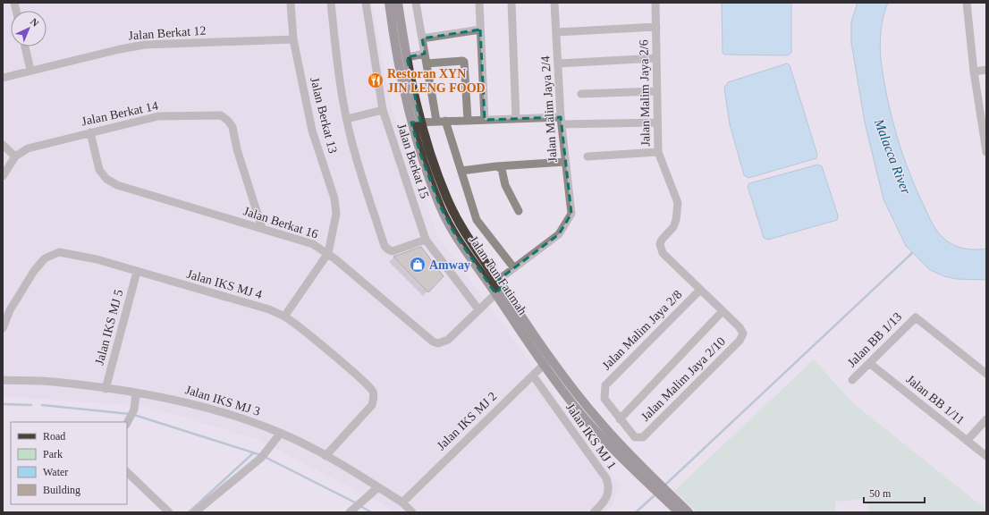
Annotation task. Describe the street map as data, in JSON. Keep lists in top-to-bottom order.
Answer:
{
  "streets": {
    "main road": ["Jalan Tun Fatimah"],
    "street": [
      "Jalan Berkat 12",
      "Jalan Malim Jaya 2/6",
      "Jalan Malim Jaya 2/4",
      "Jalan Berkat 14",
      "Jalan Berkat 13",
      "Jalan Berkat 15",
      "Jalan Berkat 16",
      "Jalan IKS MJ 4",
      "Jalan IKS MJ 5",
      "Jalan Malim Jaya 2/8",
      "Jalan BB 1/13",
      "Jalan Malim Jaya 2/10",
      "Jalan BB 1/11",
      "Jalan IKS MJ 3",
      "Jalan IKS MJ 2",
      "Jalan IKS MJ 1"
    ]
  },
  "crossings": [
    ["Jalan Berkat 12", "Jalan Berkat 13"],
    ["Jalan Malim Jaya 2/6", "Jalan Malim Jaya 2/8"],
    ["Jalan Malim Jaya 2/6", "Jalan Malim Jaya 2/10"],
    ["Jalan Malim Jaya 2/4", "Jalan Berkat 16"],
    ["Jalan Berkat 14", "Jalan Berkat 16"],
    ["Jalan Berkat 13", "Jalan Berkat 16"],
    ["Jalan Berkat 15", "Jalan Berkat 16"],
    ["Jalan Berkat 16", "Jalan Tun Fatimah"],
    ["Jalan Tun Fatimah", "Jalan IKS MJ 2"],
    ["Jalan IKS MJ 4", "Jalan IKS MJ 5"],
    ["Jalan IKS MJ 4", "Jalan IKS MJ 3"],
    ["Jalan IKS MJ 5", "Jalan IKS MJ 3"],
    ["Jalan Malim Jaya 2/8", "Jalan Malim Jaya 2/10"],
    ["Jalan BB 1/13", "Jalan BB 1/11"],
    ["Jalan IKS MJ 3", "Jalan IKS MJ 2"],
    ["Jalan IKS MJ 2", "Jalan IKS MJ 1"]
  ],
  "water": ["Malacca River"],
  "places": {
    "restaurant": ["Restoran XYN JIN LENG FOOD"],
    "shop": ["Amway"]
  },
  "legend": [
    "Road",
    "Park",
    "Water",
    "Building"
  ],
  "scale_bar": "50 m",
  "north": "top right"
}
